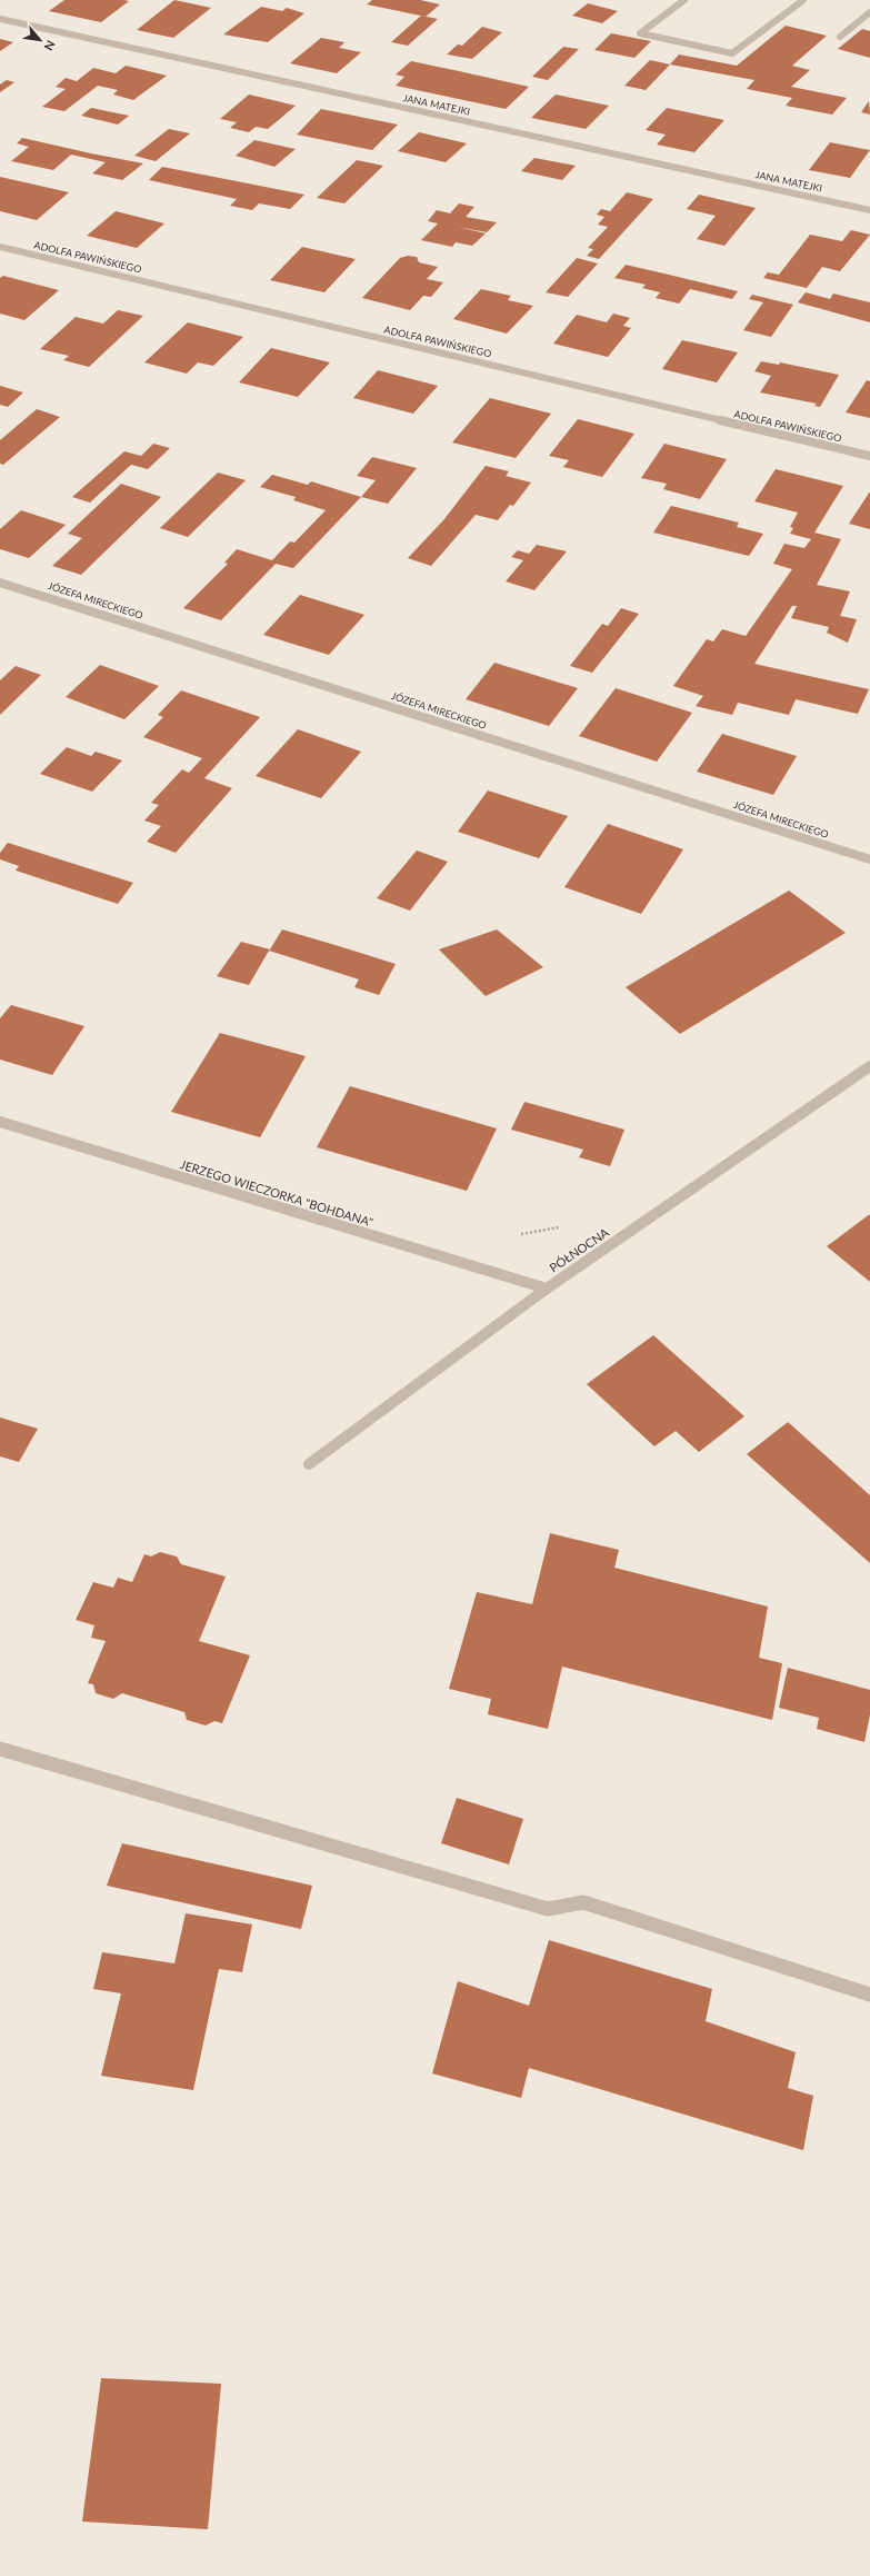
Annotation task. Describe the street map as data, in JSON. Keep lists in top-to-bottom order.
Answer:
{
  "streets": {
    "street": [
      "JANA MATEJKI",
      "ADOLFA PAWIŃSKIEGO",
      "JÓZEFA MIRECKIEGO",
      "JERZEGO WIECZORKA \"BOHDANA\"",
      "PÓŁNOCNA"
    ]
  },
  "crossings": [
    ["JERZEGO WIECZORKA \"BOHDANA\"", "PÓŁNOCNA"]
  ],
  "north": "bottom right"
}
